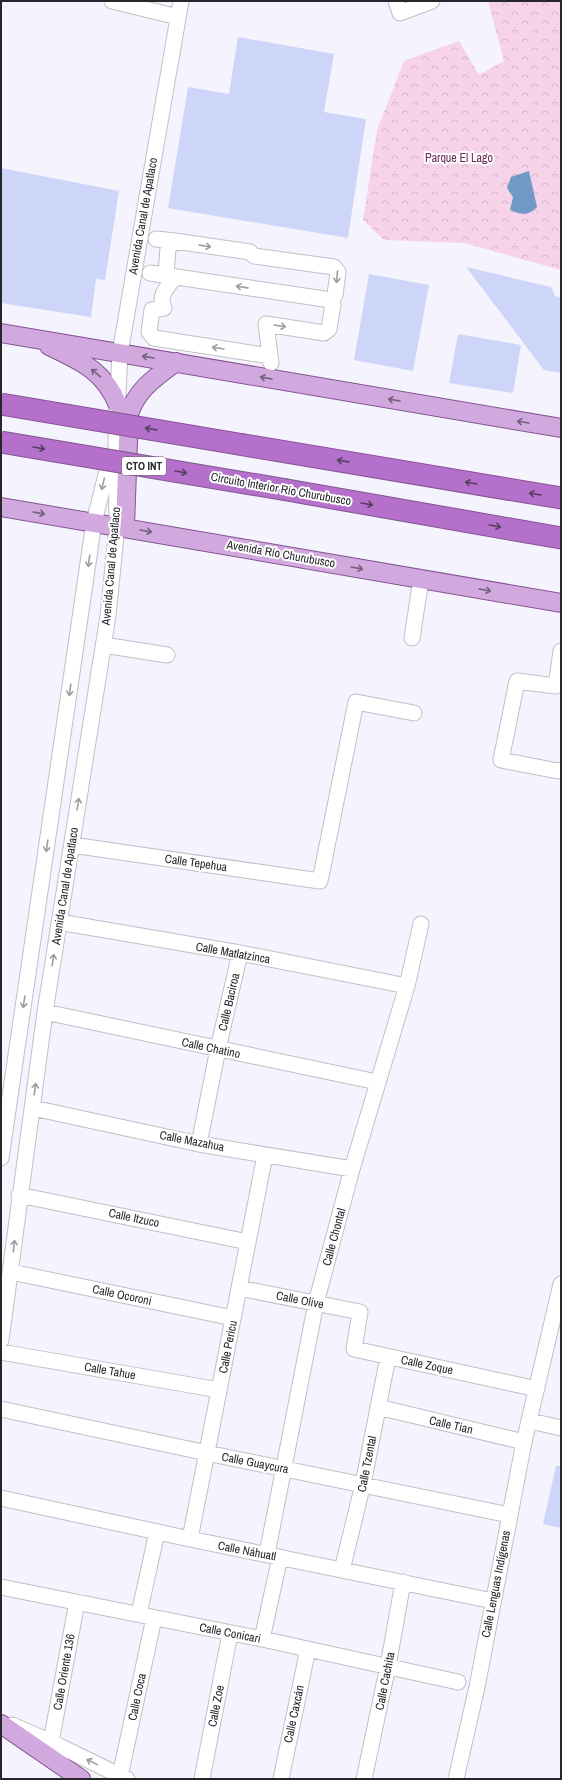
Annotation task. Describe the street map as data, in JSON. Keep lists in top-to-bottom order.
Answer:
{
  "streets": {
    "highway": ["CTO INT", "Circuito Interior Río Churubusco"],
    "main road": ["Avenida Río Churubusco"],
    "street": [
      "Avenida Canal de Apatlaco",
      "Calle Tepehua",
      "Calle Matlatzinca",
      "Calle Baciroa",
      "Calle Chatino",
      "Calle Mazahua",
      "Calle Itzuco",
      "Calle Chontal",
      "Calle Ocoroni",
      "Calle Olive",
      "Calle Pericu",
      "Calle Zoque",
      "Calle Tahue",
      "Calle Tian",
      "Calle Guaycura",
      "Calle Tzental",
      "Calle Náhuatl",
      "Calle Lenguas Indígenas",
      "Calle Conicari",
      "Calle Oriente 136",
      "Calle Cachita",
      "Calle Coca",
      "Calle Zoe",
      "Calle Caxcán"
    ]
  },
  "crossings": [
    ["Avenida Canal de Apatlaco", "Avenida Río Churubusco"],
    ["Avenida Canal de Apatlaco", "Calle Tepehua"],
    ["Avenida Canal de Apatlaco", "Calle Matlatzinca"],
    ["Avenida Canal de Apatlaco", "Calle Chatino"],
    ["Avenida Canal de Apatlaco", "Calle Mazahua"],
    ["Avenida Canal de Apatlaco", "Calle Itzuco"],
    ["Avenida Canal de Apatlaco", "Calle Ocoroni"],
    ["Calle Matlatzinca", "Calle Baciroa"],
    ["Calle Matlatzinca", "Calle Chontal"],
    ["Calle Baciroa", "Calle Chatino"],
    ["Calle Baciroa", "Calle Mazahua"],
    ["Calle Chatino", "Calle Chontal"],
    ["Calle Mazahua", "Calle Chontal"],
    ["Calle Mazahua", "Calle Pericu"],
    ["Calle Itzuco", "Calle Pericu"],
    ["Calle Chontal", "Calle Olive"],
    ["Calle Chontal", "Calle Guaycura"],
    ["Calle Chontal", "Calle Náhuatl"],
    ["Calle Ocoroni", "Calle Pericu"],
    ["Calle Olive", "Calle Pericu"],
    ["Calle Olive", "Calle Zoque"],
    ["Calle Pericu", "Calle Tahue"],
    ["Calle Pericu", "Calle Guaycura"],
    ["Calle Pericu", "Calle Náhuatl"],
    ["Calle Zoque", "Calle Tzental"],
    ["Calle Zoque", "Calle Lenguas Indígenas"],
    ["Calle Tian", "Calle Tzental"],
    ["Calle Tian", "Calle Lenguas Indígenas"],
    ["Calle Guaycura", "Calle Tzental"],
    ["Calle Guaycura", "Calle Lenguas Indígenas"],
    ["Calle Tzental", "Calle Náhuatl"],
    ["Calle Náhuatl", "Calle Lenguas Indígenas"],
    ["Calle Náhuatl", "Calle Cachita"],
    ["Calle Conicari", "Calle Oriente 136"],
    ["Calle Conicari", "Calle Cachita"],
    ["Calle Conicari", "Calle Coca"],
    ["Calle Conicari", "Calle Zoe"],
    ["Calle Conicari", "Calle Caxcán"]
  ],
  "one_way": ["Avenida Río Churubusco"],
  "parks": ["Parque El Lago"]
}
